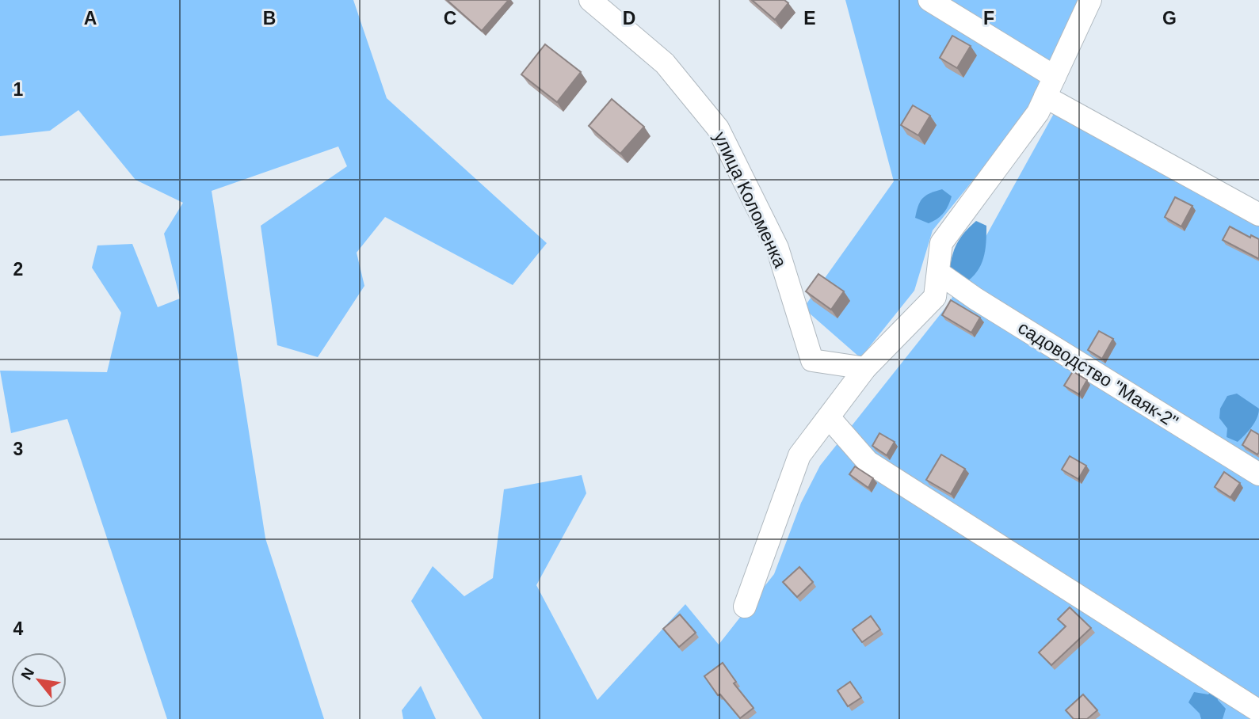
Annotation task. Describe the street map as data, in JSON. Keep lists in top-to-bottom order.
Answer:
{
  "streets": {
    "street": ["улица Коломенка", "садоводство \"Маяк-2\""]
  },
  "north": "top left",
  "grid": {
    "columns": [
      "A",
      "B",
      "C",
      "D",
      "E",
      "F",
      "G"
    ],
    "rows": [
      "1",
      "2",
      "3",
      "4"
    ]
  }
}
